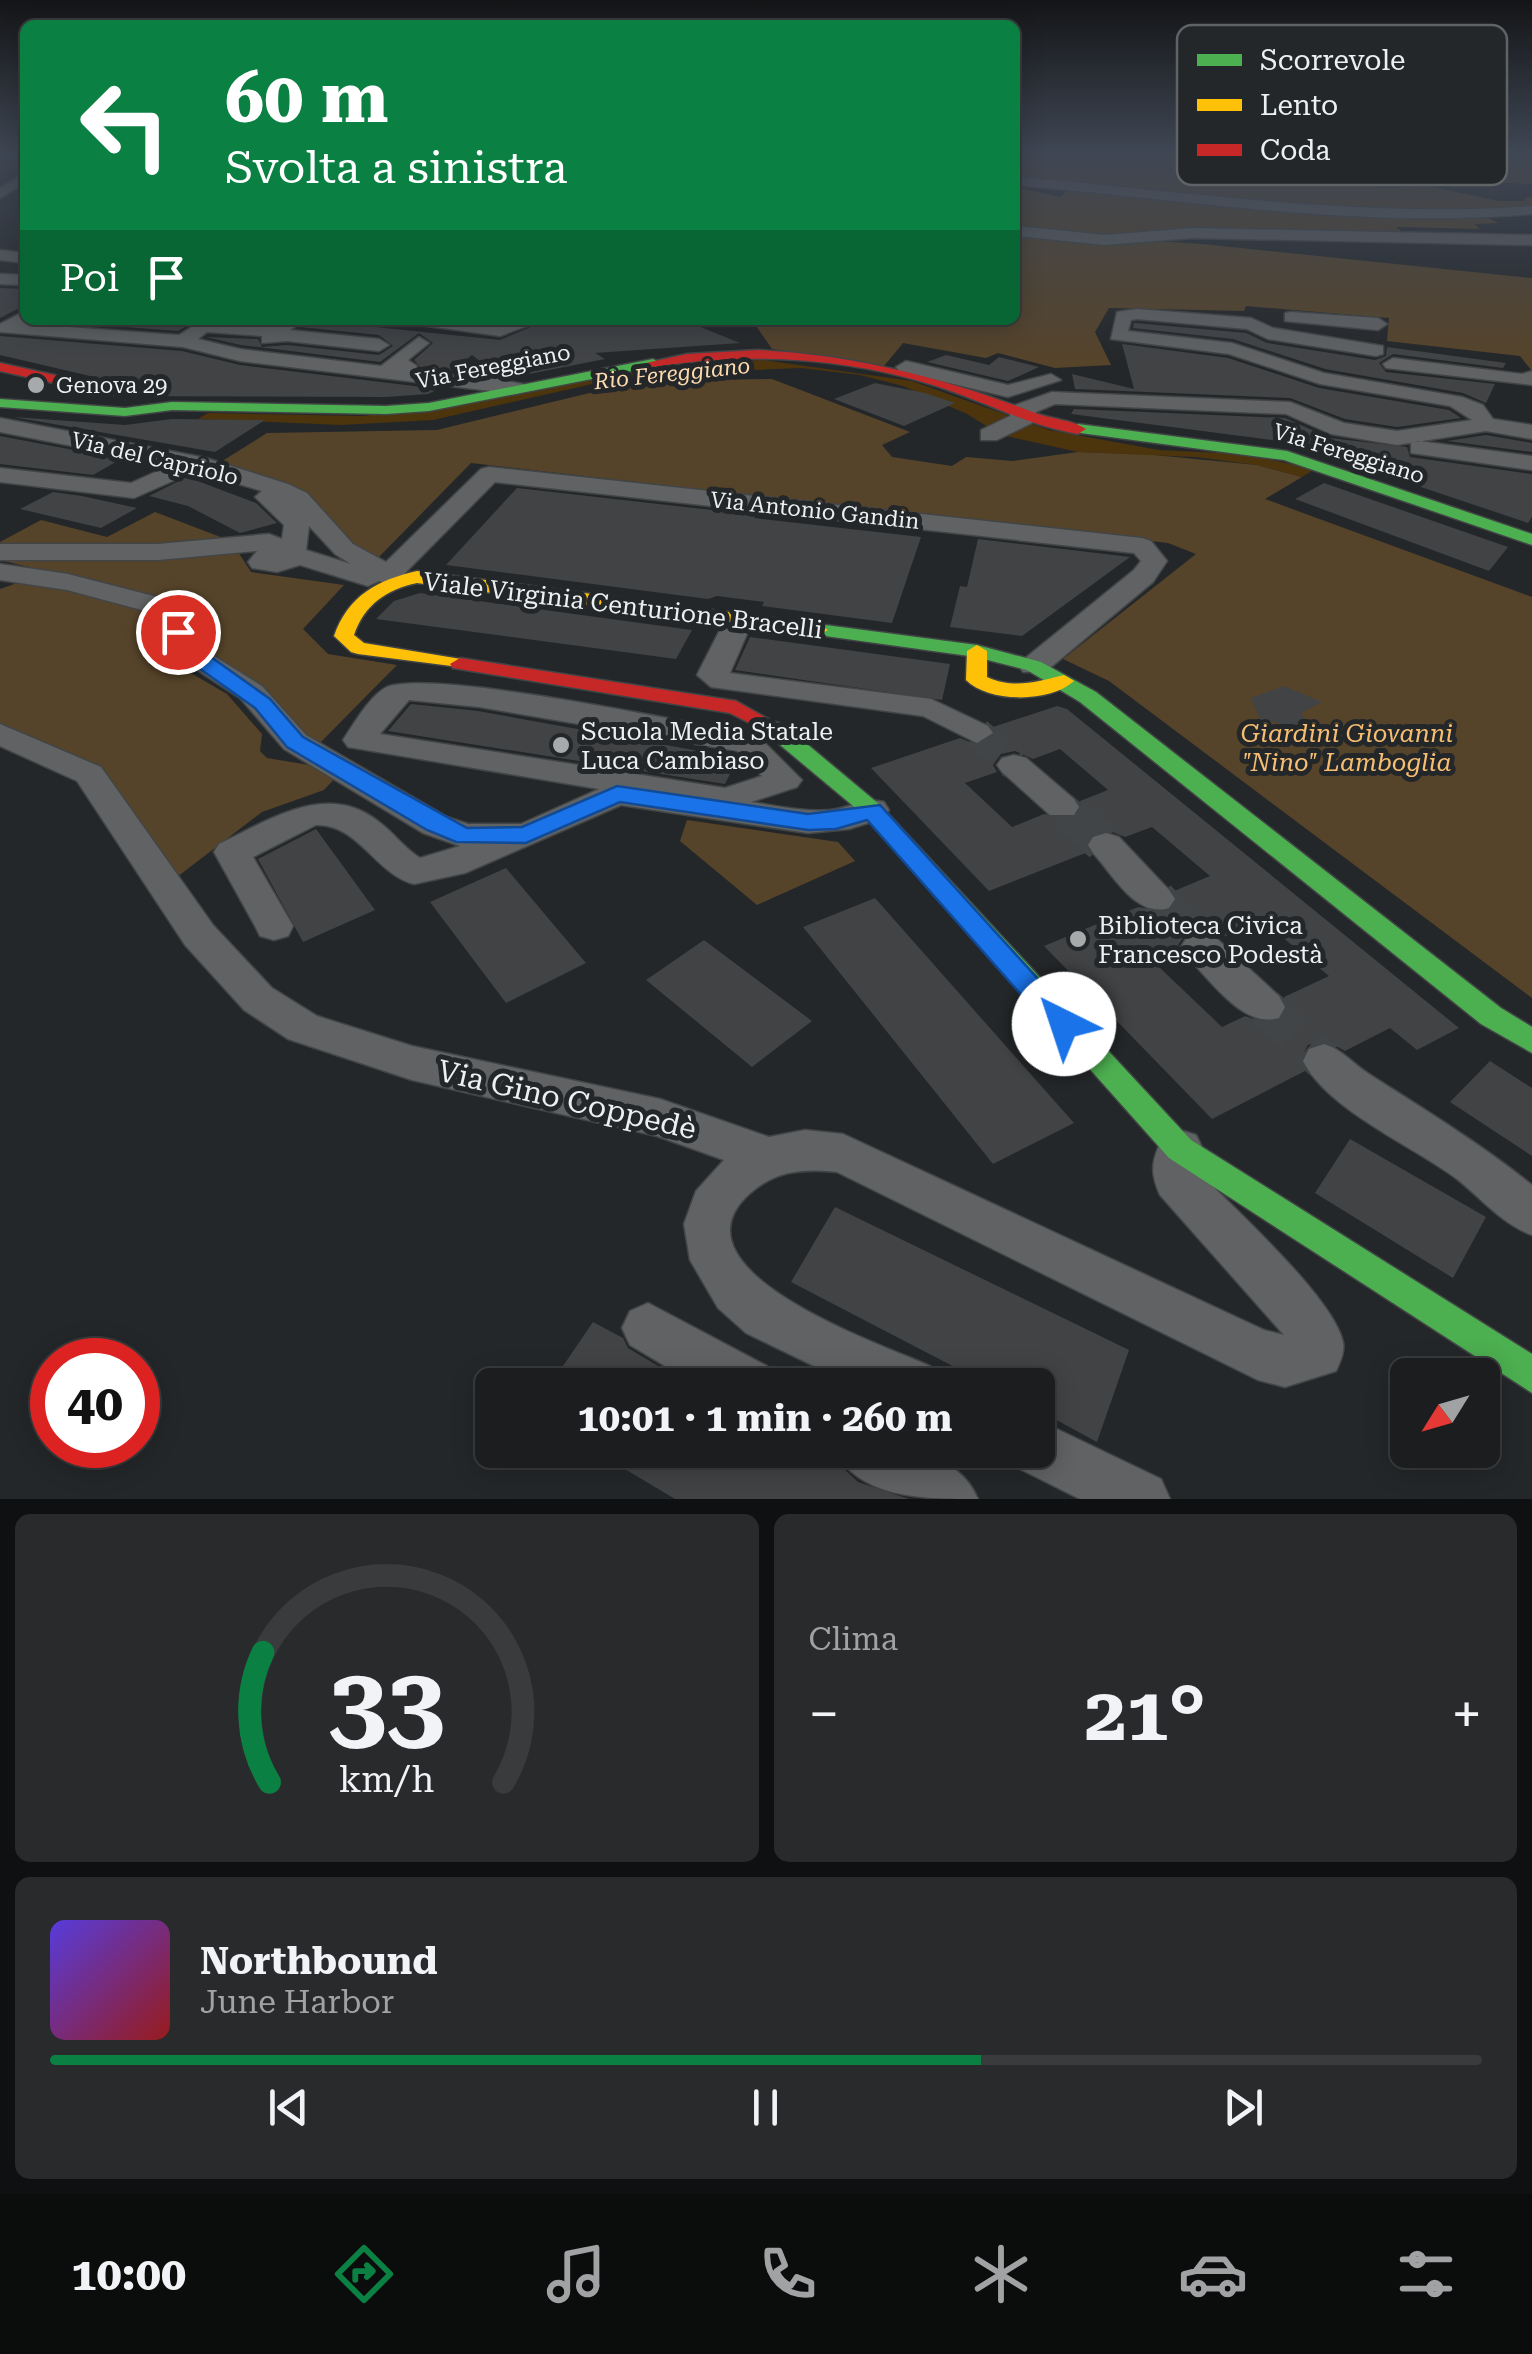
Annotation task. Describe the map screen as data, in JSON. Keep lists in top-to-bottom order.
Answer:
{
  "streets": {
    "street": [
      "Via Fereggiano",
      "Via del Capriolo",
      "Via Antonio Gandin",
      "Viale Virginia Centurione Bracelli",
      "Via Gino Coppedè"
    ]
  },
  "crossings": [
    ["Via del Capriolo", "Via Antonio Gandin"],
    ["Via del Capriolo", "Viale Virginia Centurione Bracelli"],
    ["Via Antonio Gandin", "Viale Virginia Centurione Bracelli"],
    ["Viale Virginia Centurione Bracelli", "Via Gino Coppedè"]
  ],
  "water": ["Rio Fereggiano"],
  "parks": ["Giardini Giovanni \"Nino\" Lamboglia"],
  "places": ["Genova 29", "Scuola Media Statale Luca Cambiaso", "Biblioteca Civica Francesco Podestà"],
  "legend": ["Scorrevole", "Lento", "Coda"],
  "north": "bottom left",
  "page": {
    "turn": ["60 m", "Svolta a sinistra"],
    "then": "Poi",
    "limit": "40",
    "trip": "10:01 · 1 min · 260 m",
    "tile": "Clima",
    "heat": ["−", "21°", "+"],
    "song": ["Northbound", "June Harbor"],
    "tabs": "10:00",
    "gauge": ["33", "km/h"]
  }
}
